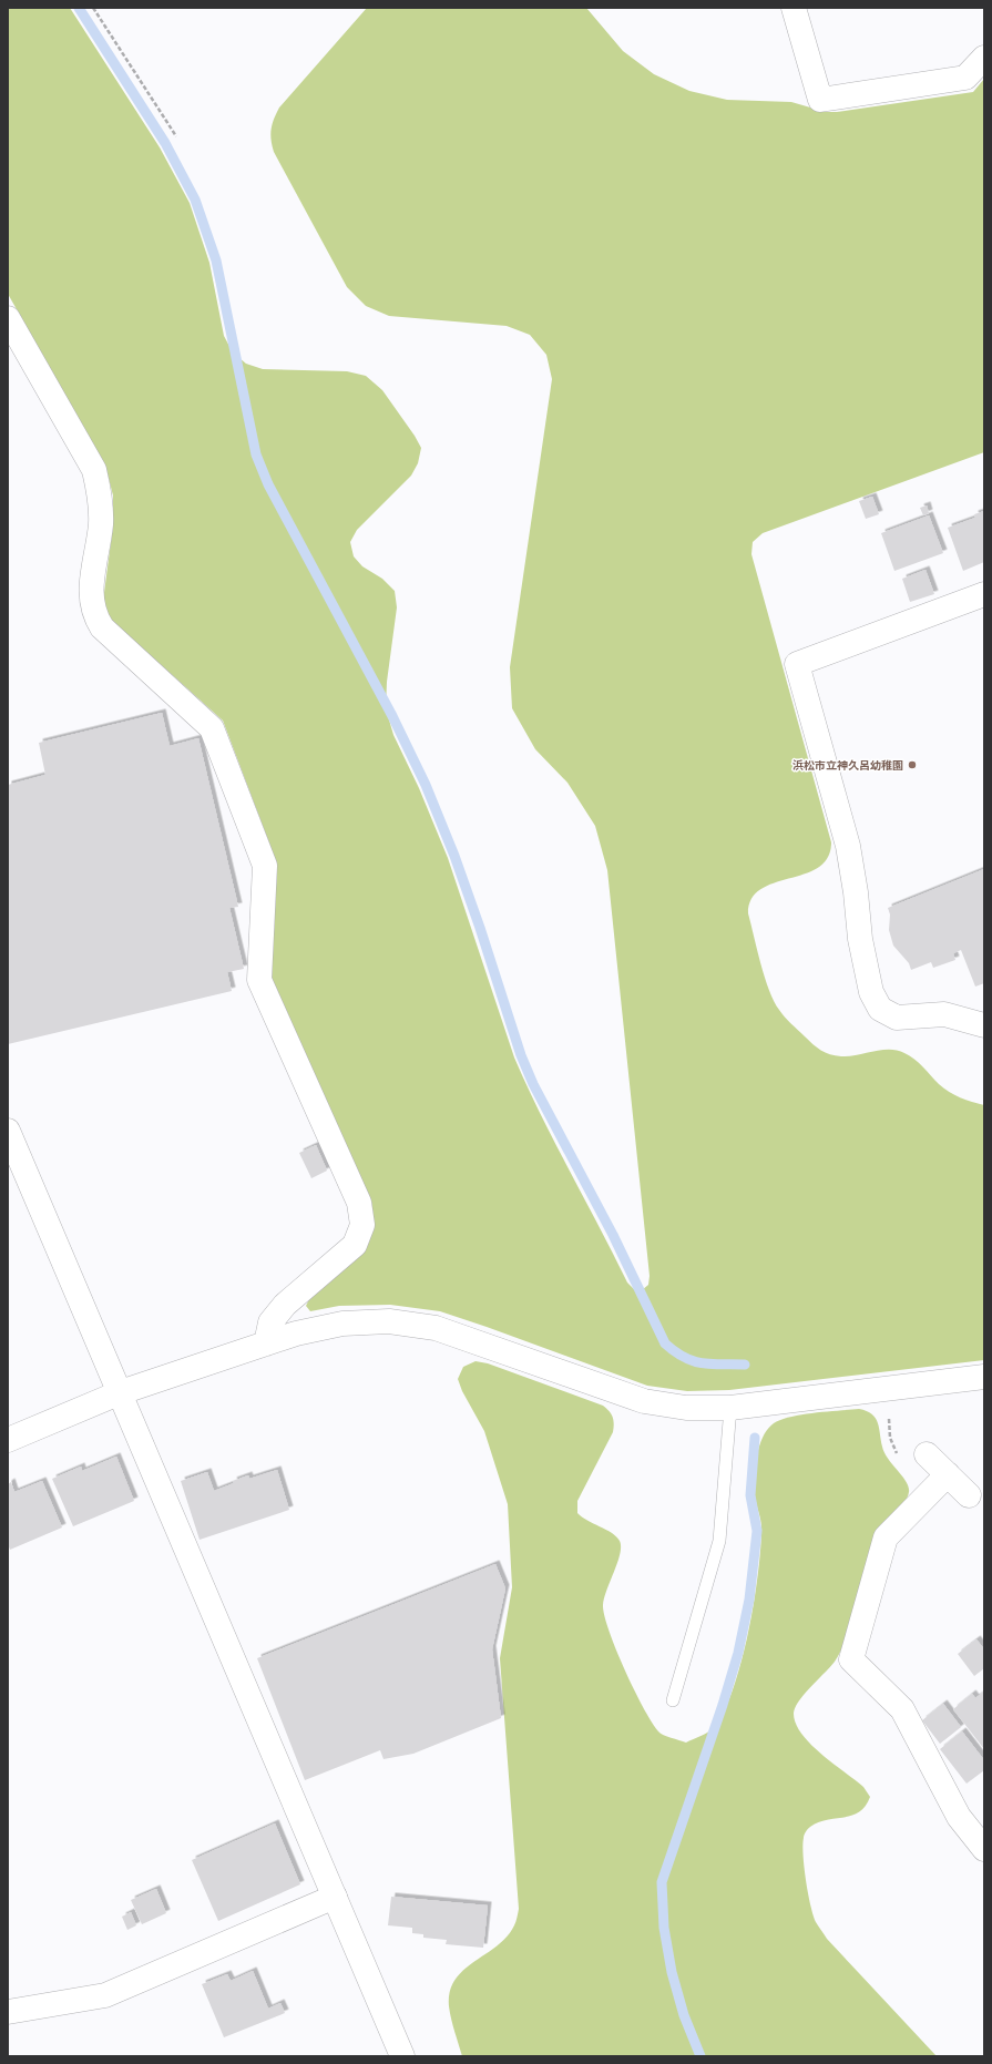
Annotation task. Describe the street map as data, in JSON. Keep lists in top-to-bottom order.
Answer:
{
  "places": ["浜松市立神久呂幼稚園"]
}
